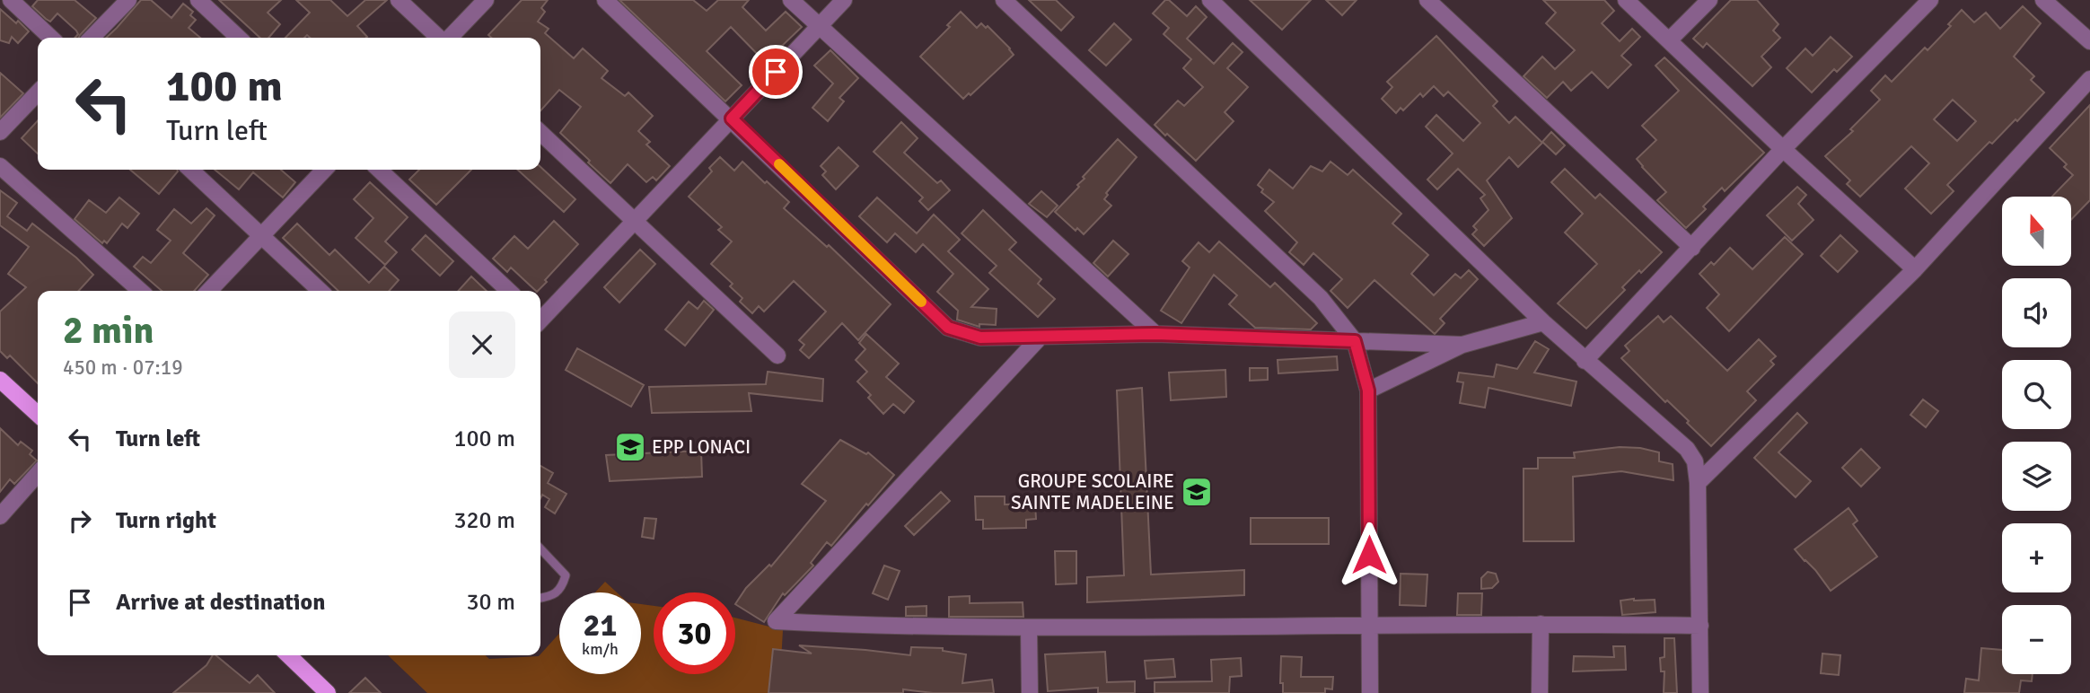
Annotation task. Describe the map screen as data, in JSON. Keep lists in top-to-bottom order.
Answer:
{
  "places": {
    "school or university": ["EPP LONACI", "GROUPE SCOLAIRE SAINTE MADELEINE"]
  },
  "north": "top",
  "page": {
    "turn": ["100 m", "Turn left"],
    "map_buttons": ["+", "−"],
    "heading": ["2 min", "450 m · 07:19"],
    "list": [
      {
        "name": "Turn left",
        "value": "100 m"
      },
      {
        "name": "Turn right",
        "value": "320 m"
      },
      {
        "name": "Arrive at destination",
        "value": "30 m"
      }
    ],
    "speed": "21 km/h",
    "limit": "30"
  }
}
